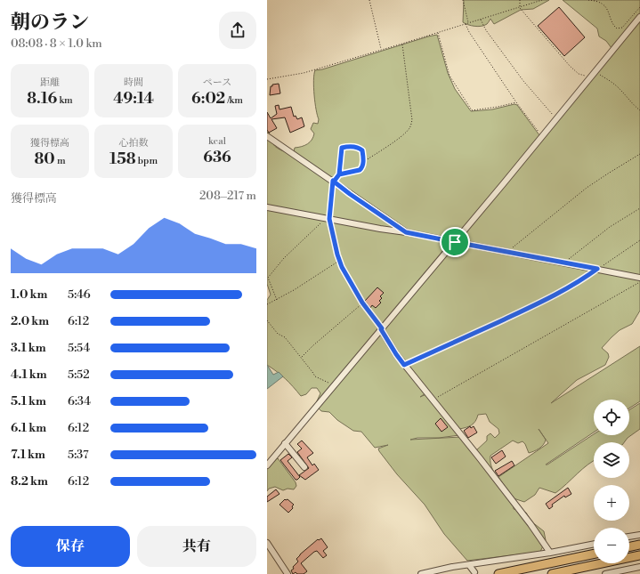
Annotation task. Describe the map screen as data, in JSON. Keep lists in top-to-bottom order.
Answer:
{
  "page": {
    "heading": ["朝のラン", "08:08 · 8 × 1.0 km"],
    "stats": [
      ["距離", "8.16 km"],
      ["時間", "49:14"],
      ["ペース", "6:02 /km"],
      ["獲得標高", "80 m"],
      ["心拍数", "158 bpm"],
      ["kcal", "636"]
    ],
    "chart": ["獲得標高", "208–217 m"],
    "list": [
      {
        "name": "1.0 km",
        "note": "5:46"
      },
      {
        "name": "2.0 km",
        "note": "6:12"
      },
      {
        "name": "3.1 km",
        "note": "5:54"
      },
      {
        "name": "4.1 km",
        "note": "5:52"
      },
      {
        "name": "5.1 km",
        "note": "6:34"
      },
      {
        "name": "6.1 km",
        "note": "6:12"
      },
      {
        "name": "7.1 km",
        "note": "5:37"
      },
      {
        "name": "8.2 km",
        "note": "6:12"
      }
    ],
    "map_buttons": ["+", "−"],
    "buttons": ["保存", "共有"]
  }
}
